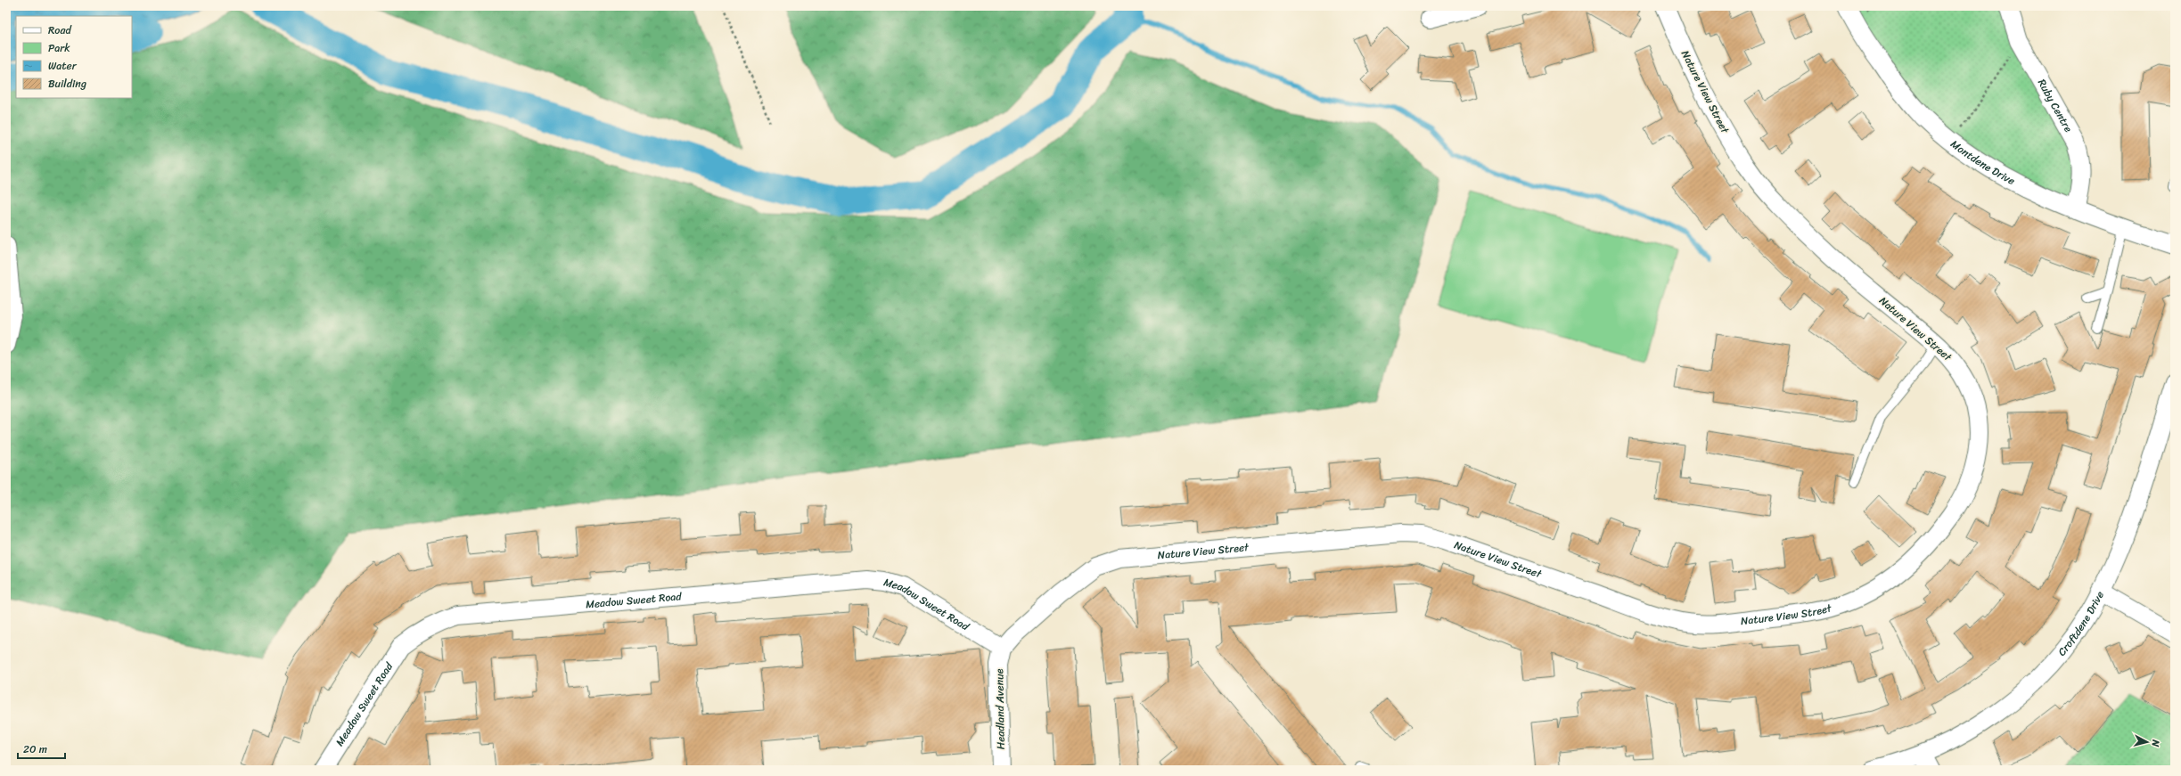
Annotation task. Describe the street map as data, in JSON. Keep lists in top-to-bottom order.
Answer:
{
  "streets": {
    "street": [
      "Nature View Street",
      "Ruby Centre",
      "Montdene Drive",
      "Meadow Sweet Road",
      "Croftdene Drive",
      "Headland Avenue"
    ]
  },
  "crossings": [
    ["Nature View Street", "Meadow Sweet Road"],
    ["Nature View Street", "Headland Avenue"],
    ["Ruby Centre", "Montdene Drive"],
    ["Meadow Sweet Road", "Headland Avenue"]
  ],
  "legend": [
    "Road",
    "Park",
    "Water",
    "Building"
  ],
  "scale_bar": "20 m",
  "north": "right"
}
